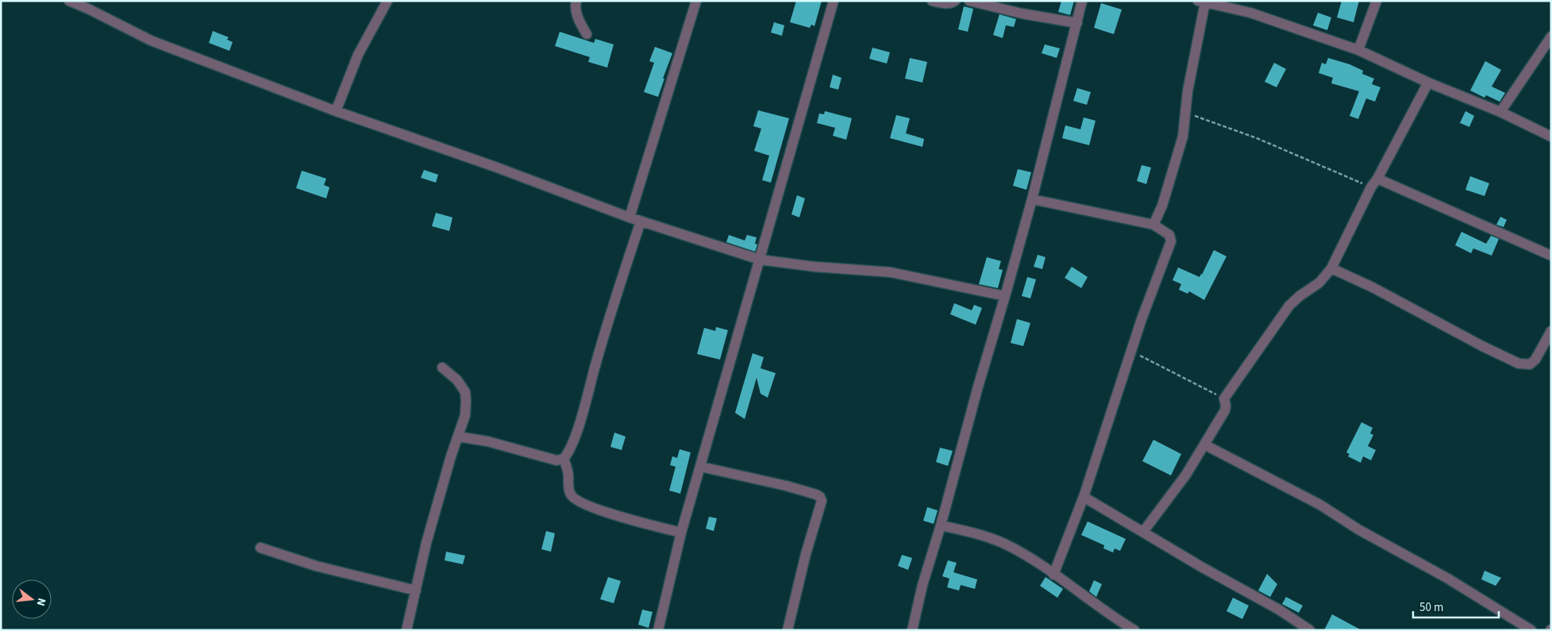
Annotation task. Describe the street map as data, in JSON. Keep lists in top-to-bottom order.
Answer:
{
  "scale_bar": "50 m",
  "north": "right"
}
